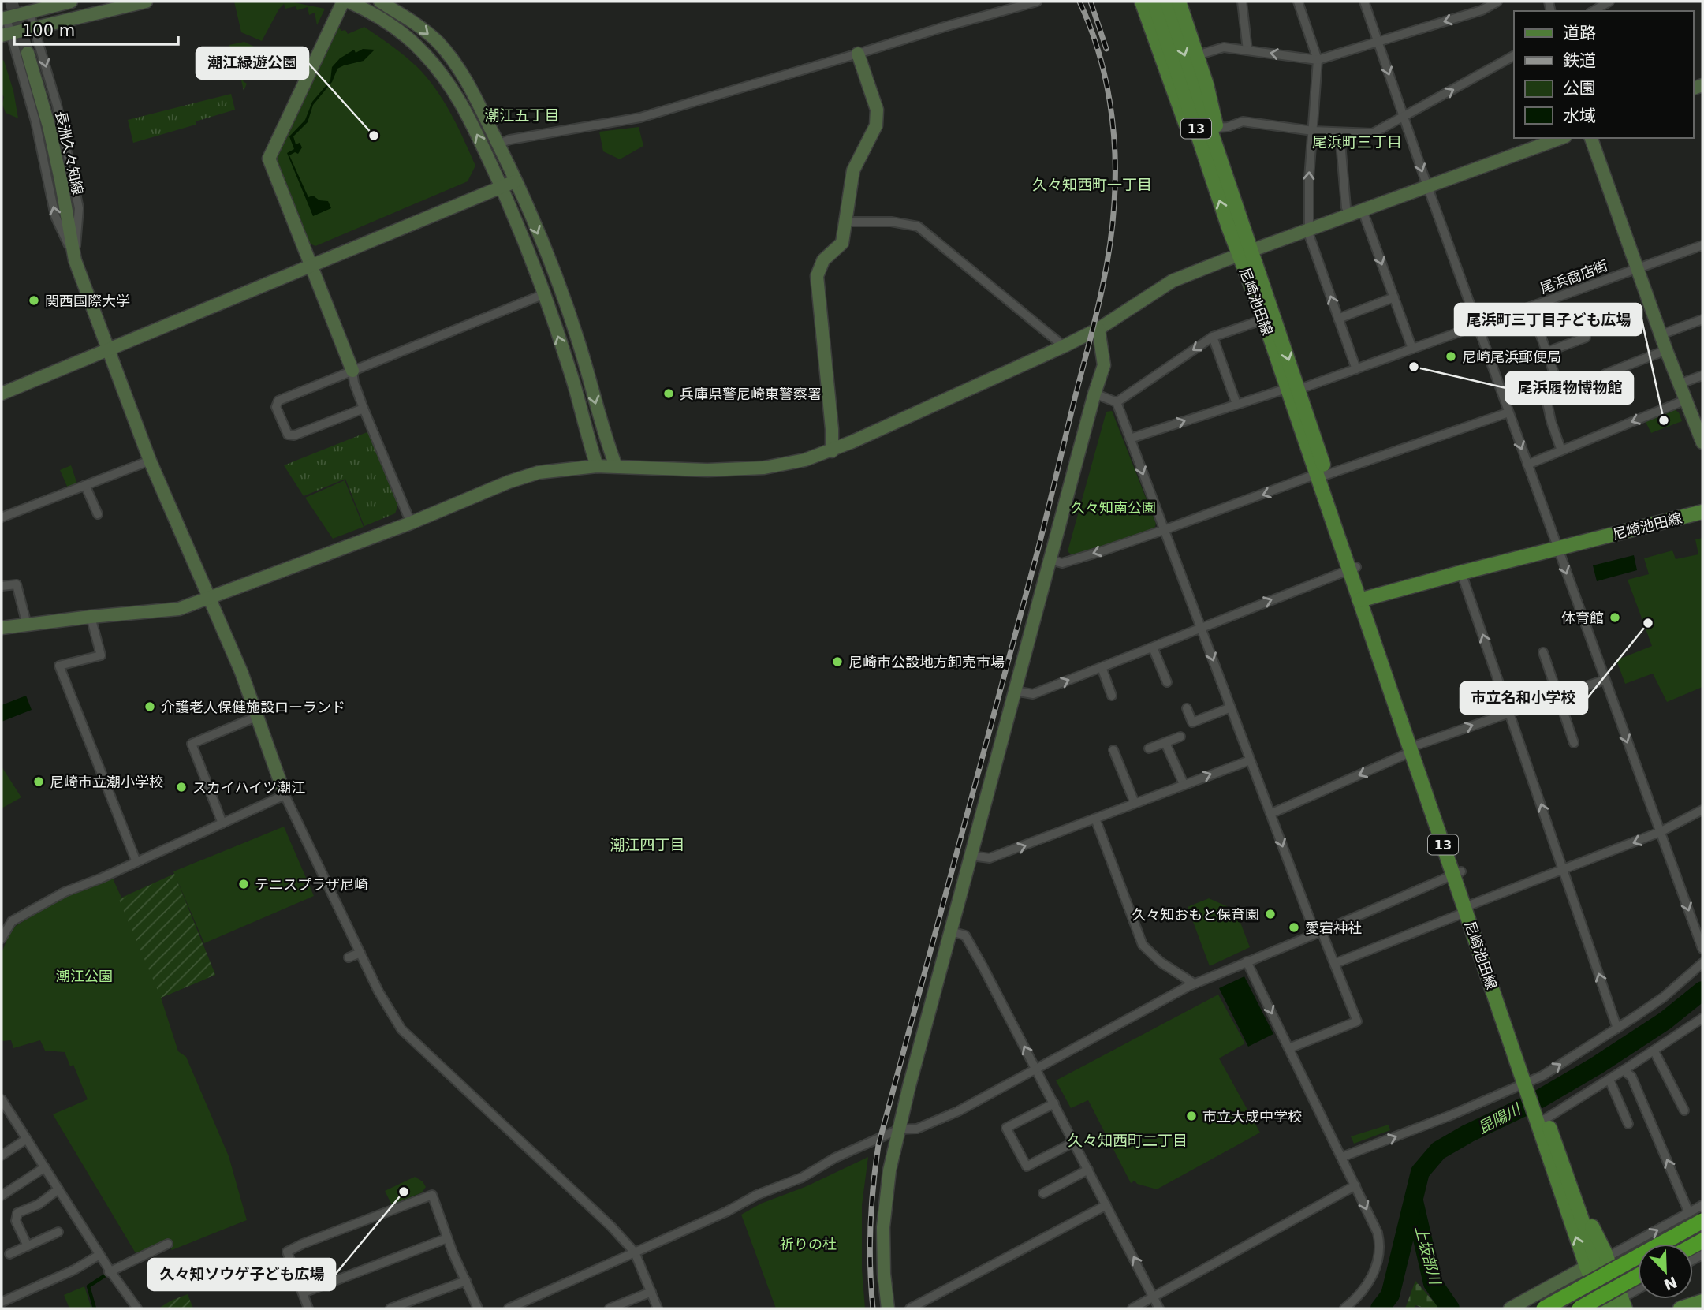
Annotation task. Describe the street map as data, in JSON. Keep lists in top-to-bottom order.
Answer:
{
  "streets": {
    "main road": ["13", "尼崎池田線"],
    "street": ["長洲久々知線", "尾浜商店街"]
  },
  "crossings": [
    ["尾浜商店街", "尼崎池田線"]
  ],
  "districts": [
    "潮江五丁目",
    "尾浜町三丁目",
    "久々知西町一丁目",
    "潮江四丁目",
    "久々知西町二丁目"
  ],
  "water": ["昆陽川", "上坂部川"],
  "parks": ["久々知南公園", "潮江公園", "祈りの杜"],
  "places": [
    "潮江緑遊公園",
    "関西国際大学",
    "尼崎尾浜郵便局",
    "尾浜履物博物館",
    "兵庫県警尼崎東警察署",
    "尾浜町三丁目子ども広場",
    "体育館",
    "市立名和小学校",
    "尼崎市公設地方卸売市場",
    "介護老人保健施設ローランド",
    "尼崎市立潮小学校",
    "スカイハイツ潮江",
    "テニスプラザ尼崎",
    "久々知おもと保育園",
    "愛宕神社",
    "市立大成中学校",
    "久々知ソウゲ子ども広場"
  ],
  "legend": [
    "道路",
    "鉄道",
    "公園",
    "水域"
  ],
  "scale_bar": "100 m",
  "north": "bottom right"
}
